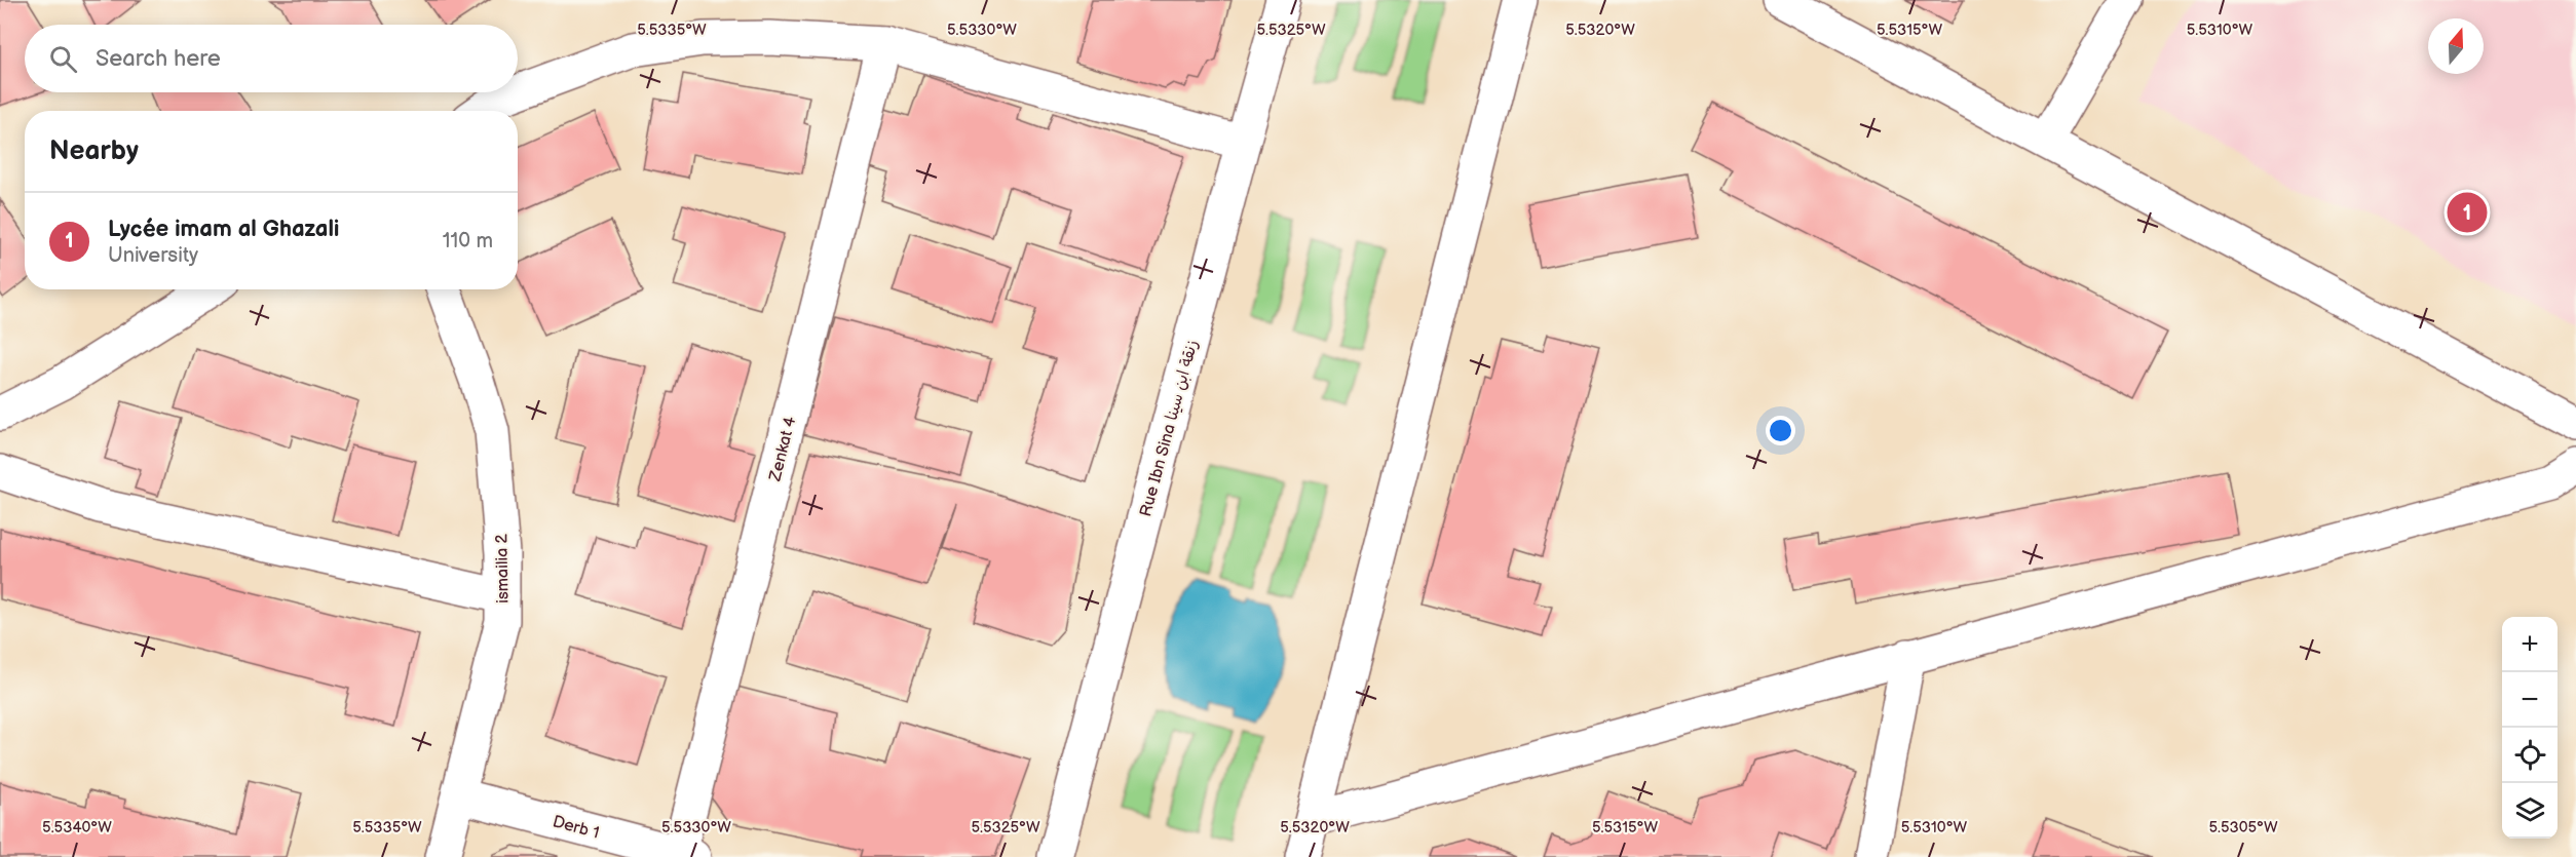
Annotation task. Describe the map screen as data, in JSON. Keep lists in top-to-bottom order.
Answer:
{
  "streets": {
    "street": [
      "Rue Ibn Sina زنقة ابن سينا",
      "Zenkat 4",
      "ismailia 2",
      "Derb 1"
    ]
  },
  "crossings": [
    ["Zenkat 4", "Derb 1"],
    ["ismailia 2", "Derb 1"]
  ],
  "north": "top",
  "page": {
    "search": "Search here",
    "heading": "Nearby",
    "pins": "1",
    "list": [
      {
        "mark": "1",
        "name": "Lycée imam al Ghazali",
        "note": "University",
        "value": "110 m"
      }
    ],
    "map_buttons": ["+", "−"]
  },
  "coordinates": [
    "5.5335°W",
    "5.5330°W",
    "5.5325°W",
    "5.5310°W",
    "5.5320°W",
    "5.5315°W",
    "5.5340°W",
    "5.5305°W"
  ]
}
